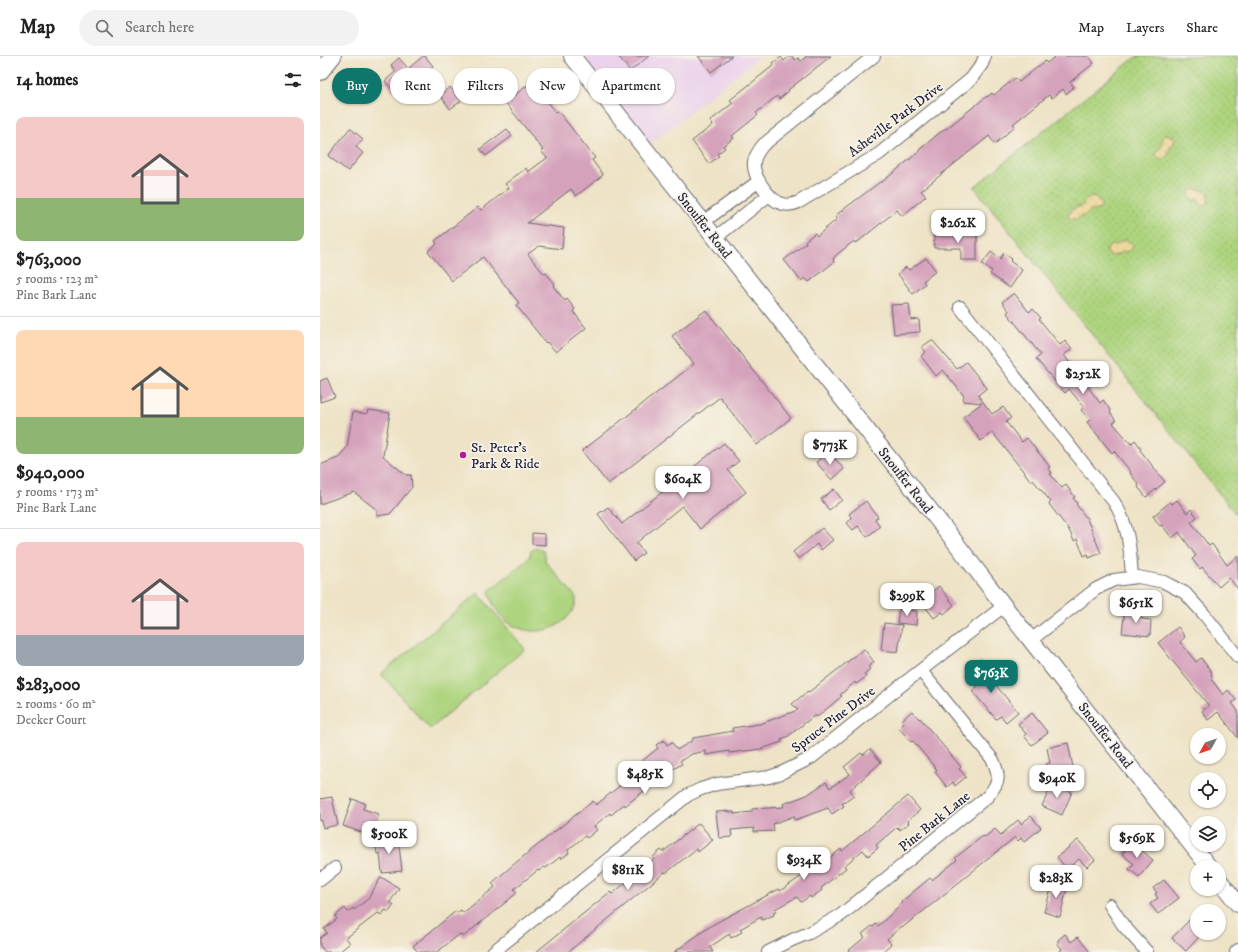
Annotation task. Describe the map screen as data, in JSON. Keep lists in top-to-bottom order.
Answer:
{
  "streets": {
    "main road": ["Snouffer Road"],
    "street": ["Asheville Park Drive", "Spruce Pine Drive", "Pine Bark Lane"]
  },
  "crossings": [
    ["Snouffer Road", "Spruce Pine Drive"],
    ["Spruce Pine Drive", "Pine Bark Lane"]
  ],
  "places": ["St. Peter's Park & Ride"],
  "north": "bottom left",
  "page": {
    "header": "Map",
    "search": "Search here",
    "nav": ["Map", "Layers", "Share"],
    "heading": "14 homes",
    "chip": [
      "Buy",
      "Rent",
      "Filters",
      "New",
      "Apartment"
    ],
    "list": [
      {
        "name": "$763,000",
        "note": "5 rooms · 123 m² · Pine Bark Lane"
      },
      {
        "name": "$940,000",
        "note": "5 rooms · 173 m² · Pine Bark Lane"
      },
      {
        "name": "$283,000",
        "note": "2 rooms · 60 m² · Decker Court"
      }
    ],
    "price": [
      "$262K",
      "$252K",
      "$773K",
      "$604K",
      "$299K",
      "$651K",
      "$763K",
      "$485K",
      "$940K",
      "$500K",
      "$569K",
      "$934K",
      "$811K",
      "$283K"
    ],
    "map_buttons": ["+", "−"]
  }
}
